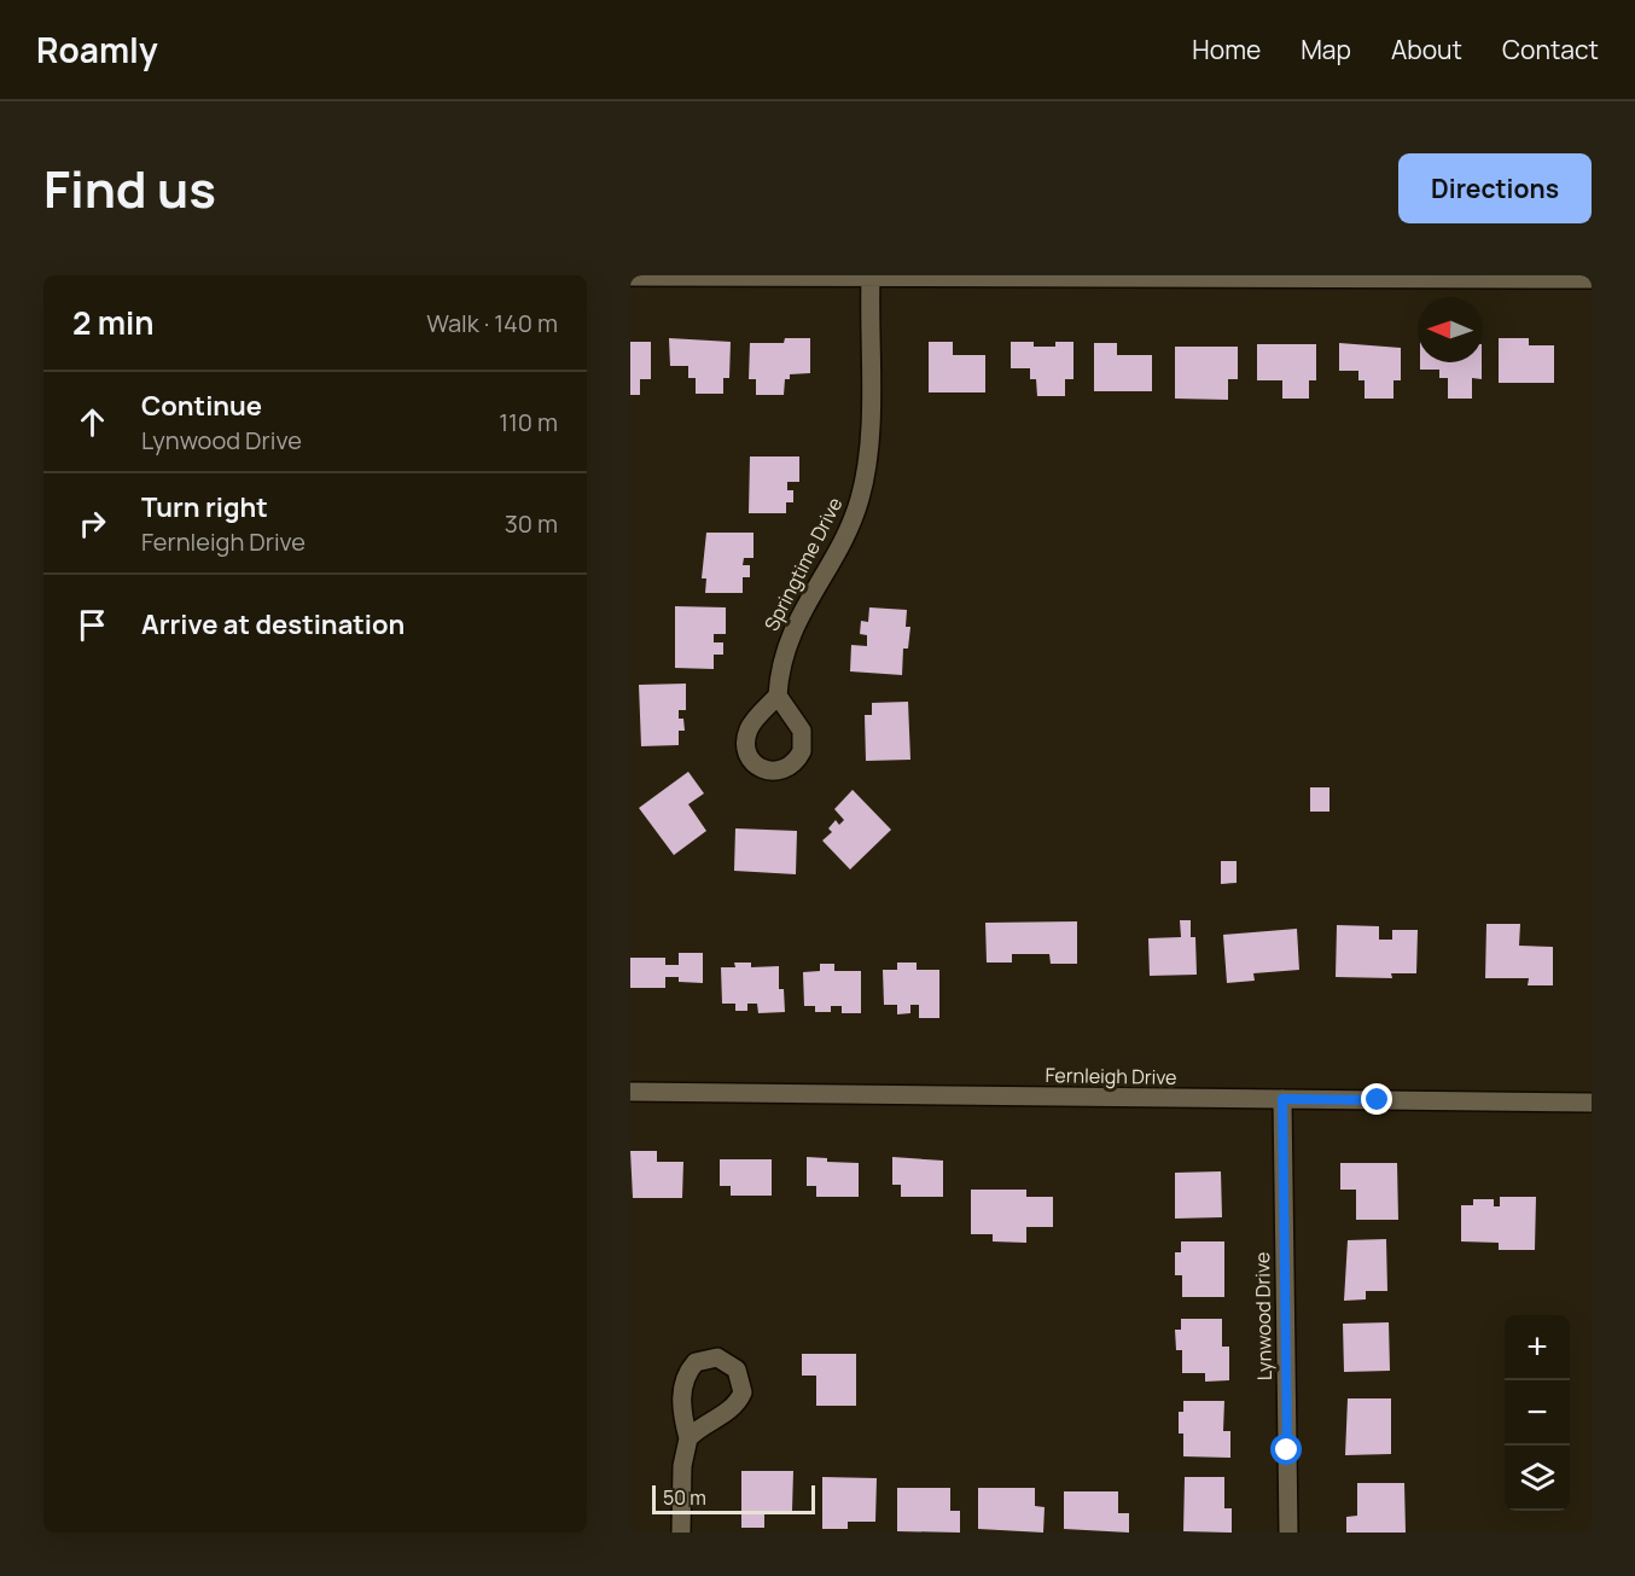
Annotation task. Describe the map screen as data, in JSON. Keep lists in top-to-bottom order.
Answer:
{
  "streets": {
    "street": ["Springtime Drive", "Fernleigh Drive", "Lynwood Drive"]
  },
  "crossings": [
    ["Fernleigh Drive", "Lynwood Drive"]
  ],
  "scale_bar": "50 m",
  "north": "left",
  "page": {
    "header": "Roamly",
    "nav": [
      "Home",
      "Map",
      "About",
      "Contact"
    ],
    "title": "Find us",
    "buttons": "Directions",
    "heading": ["2 min", "Walk · 140 m"],
    "list": [
      ["Continue", "Lynwood Drive", "110 m"],
      ["Turn right", "Fernleigh Drive", "30 m"],
      "Arrive at destination"
    ],
    "map_buttons": ["+", "−"],
    "scale": "50 m"
  }
}
